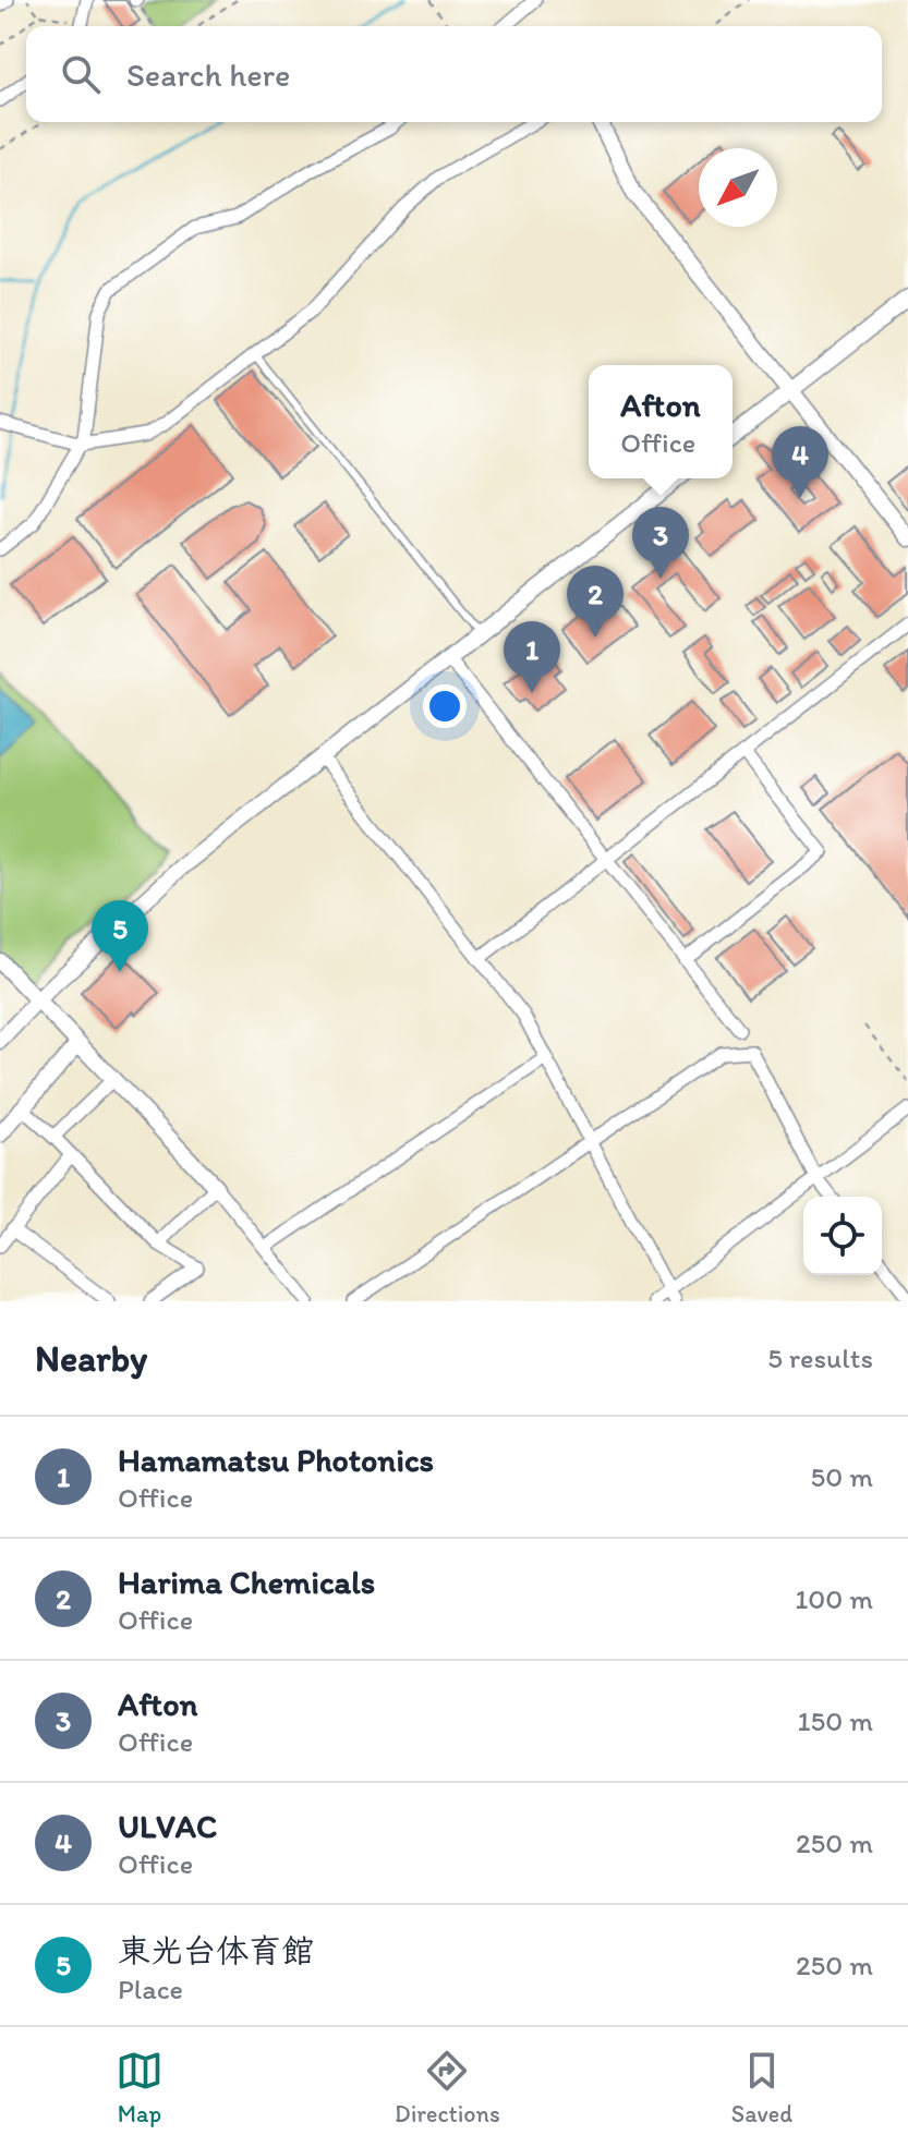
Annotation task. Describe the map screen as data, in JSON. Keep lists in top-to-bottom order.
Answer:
{
  "north": "bottom left",
  "page": {
    "search": "Search here",
    "popup": ["Afton", "Office"],
    "pins": [
      "4",
      "3",
      "2",
      "1",
      "5"
    ],
    "heading": ["Nearby", "5 results"],
    "list": [
      {
        "mark": "1",
        "name": "Hamamatsu Photonics",
        "note": "Office",
        "value": "50 m"
      },
      {
        "mark": "2",
        "name": "Harima Chemicals",
        "note": "Office",
        "value": "100 m"
      },
      {
        "mark": "3",
        "name": "Afton",
        "note": "Office",
        "value": "150 m"
      },
      {
        "mark": "4",
        "name": "ULVAC",
        "note": "Office",
        "value": "250 m"
      },
      {
        "mark": "5",
        "name": "東光台体育館",
        "note": "Place",
        "value": "250 m"
      }
    ],
    "nav": ["Map", "Directions", "Saved"]
  }
}
